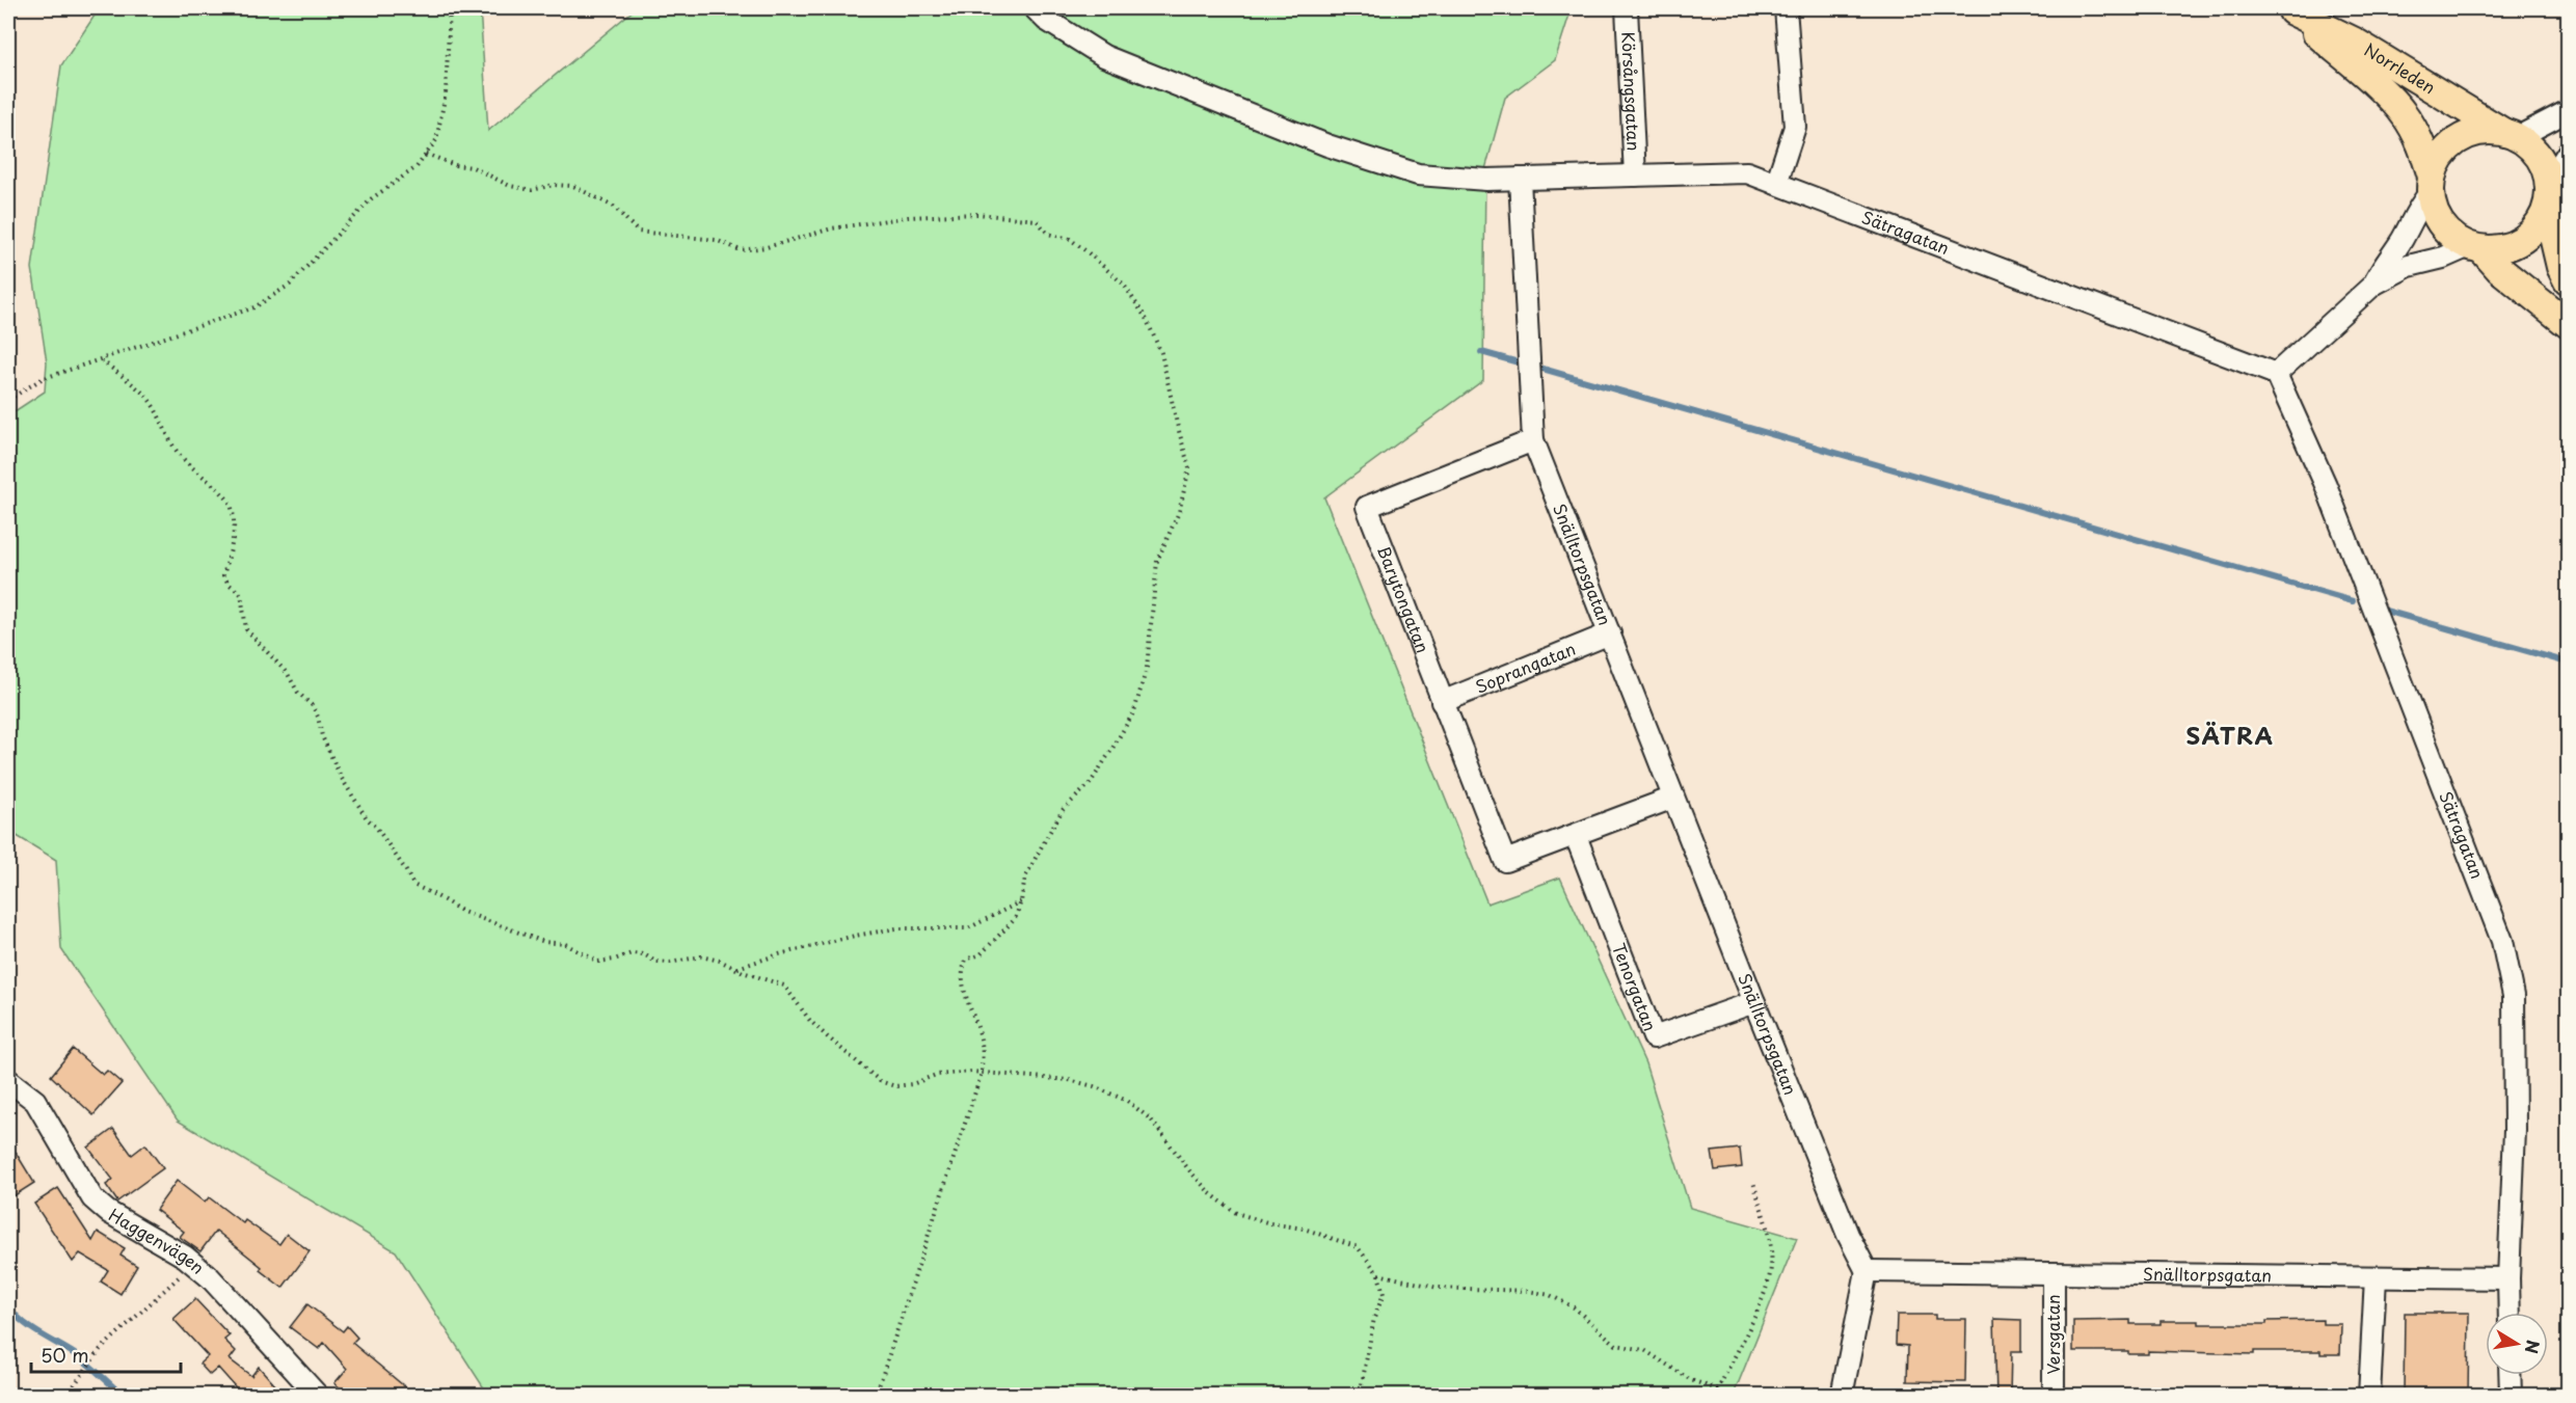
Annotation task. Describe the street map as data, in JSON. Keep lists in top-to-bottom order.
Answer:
{
  "streets": {
    "main road": ["Norrleden"],
    "street": [
      "Körsångsgatan",
      "Sätragatan",
      "Snälltorpsgatan",
      "Barytongatan",
      "Soprangatan",
      "Tenorgatan",
      "Haggenvägen",
      "Versgatan"
    ]
  },
  "crossings": [
    ["Körsångsgatan", "Sätragatan"],
    ["Sätragatan", "Snälltorpsgatan"],
    ["Snälltorpsgatan", "Barytongatan"],
    ["Snälltorpsgatan", "Soprangatan"],
    ["Snälltorpsgatan", "Tenorgatan"],
    ["Snälltorpsgatan", "Versgatan"],
    ["Barytongatan", "Soprangatan"],
    ["Barytongatan", "Tenorgatan"]
  ],
  "districts": ["SÄTRA"],
  "scale_bar": "50 m",
  "north": "right"
}
